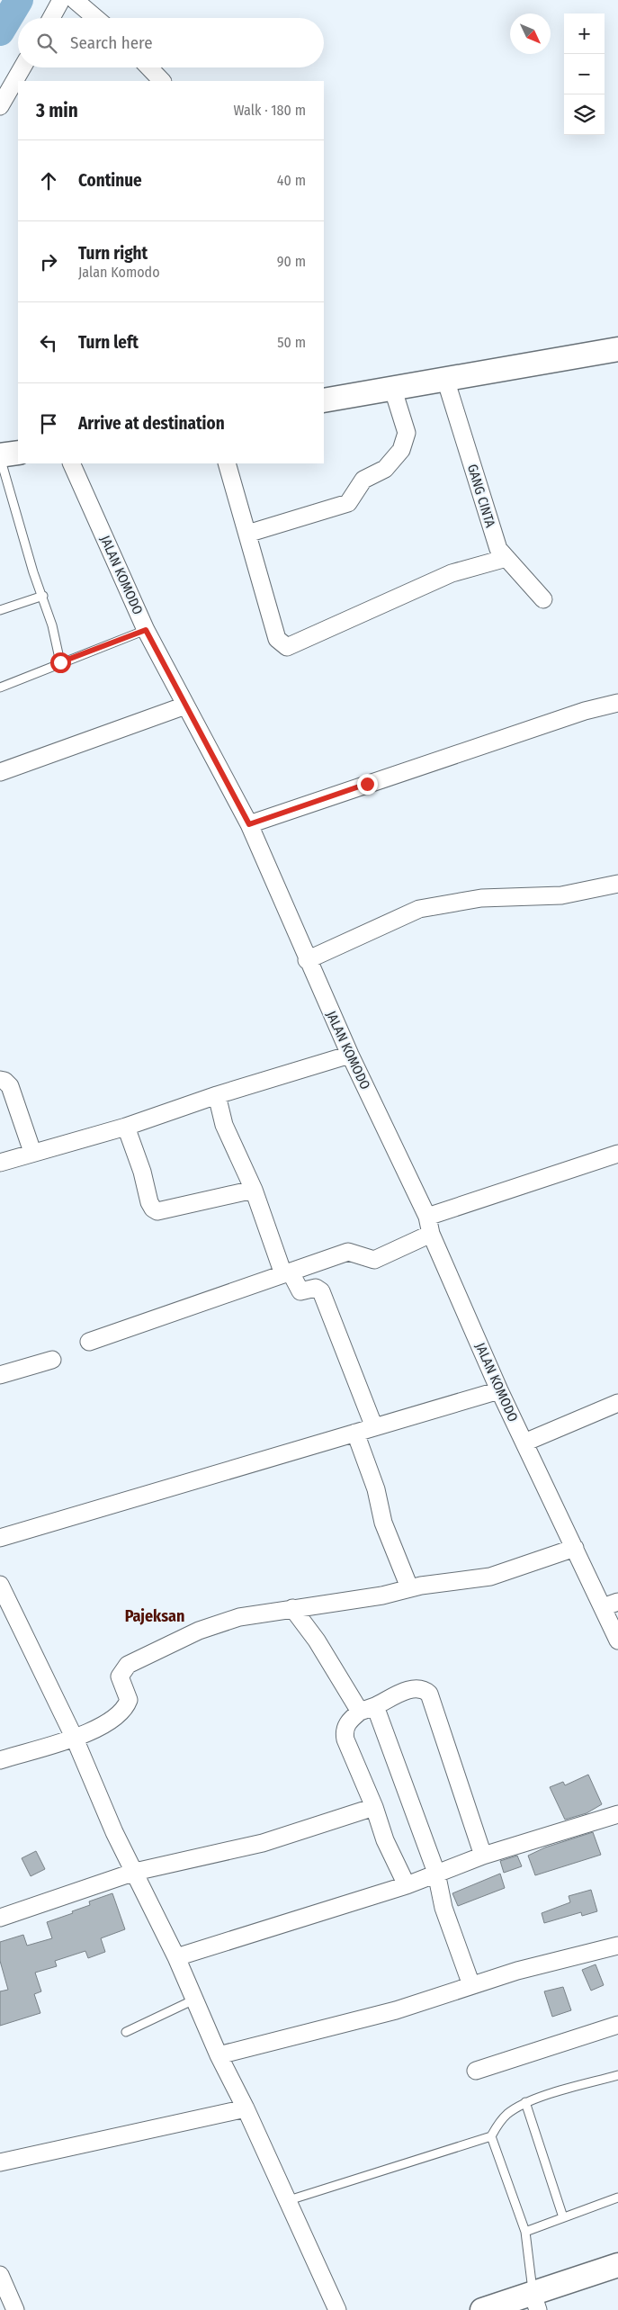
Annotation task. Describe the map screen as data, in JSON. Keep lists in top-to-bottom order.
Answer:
{
  "streets": {
    "street": ["GANG CINTA", "JALAN KOMODO"]
  },
  "districts": ["Pajeksan"],
  "north": "bottom right",
  "page": {
    "map_buttons": ["+", "−"],
    "search": "Search here",
    "heading": ["3 min", "Walk · 180 m"],
    "list": [
      ["Continue", "40 m"],
      ["Turn right", "Jalan Komodo", "90 m"],
      ["Turn left", "50 m"],
      "Arrive at destination"
    ]
  }
}
